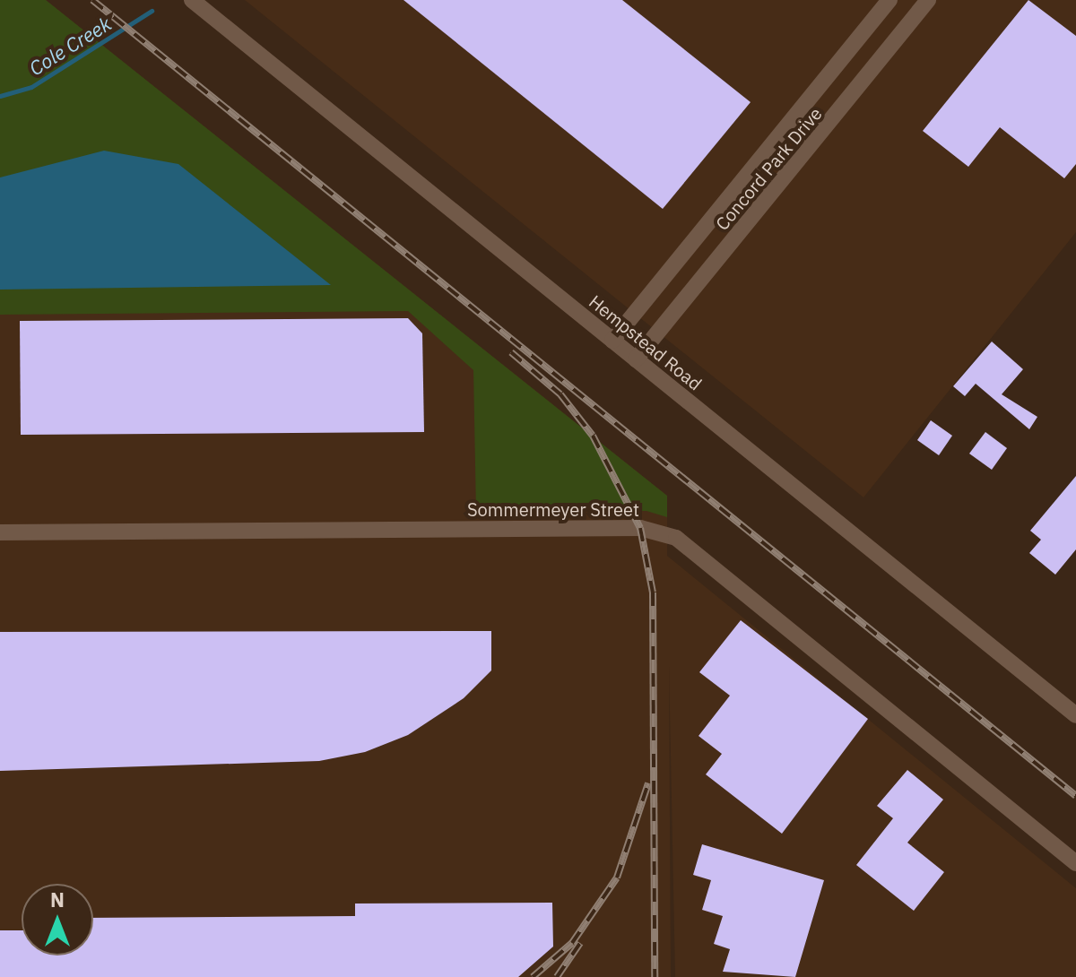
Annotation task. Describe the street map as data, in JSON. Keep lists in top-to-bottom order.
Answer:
{
  "streets": {
    "street": ["Concord Park Drive", "Hempstead Road", "Sommermeyer Street"]
  },
  "crossings": [
    ["Concord Park Drive", "Hempstead Road"]
  ],
  "water": ["Cole Creek"],
  "north": "top"
}
